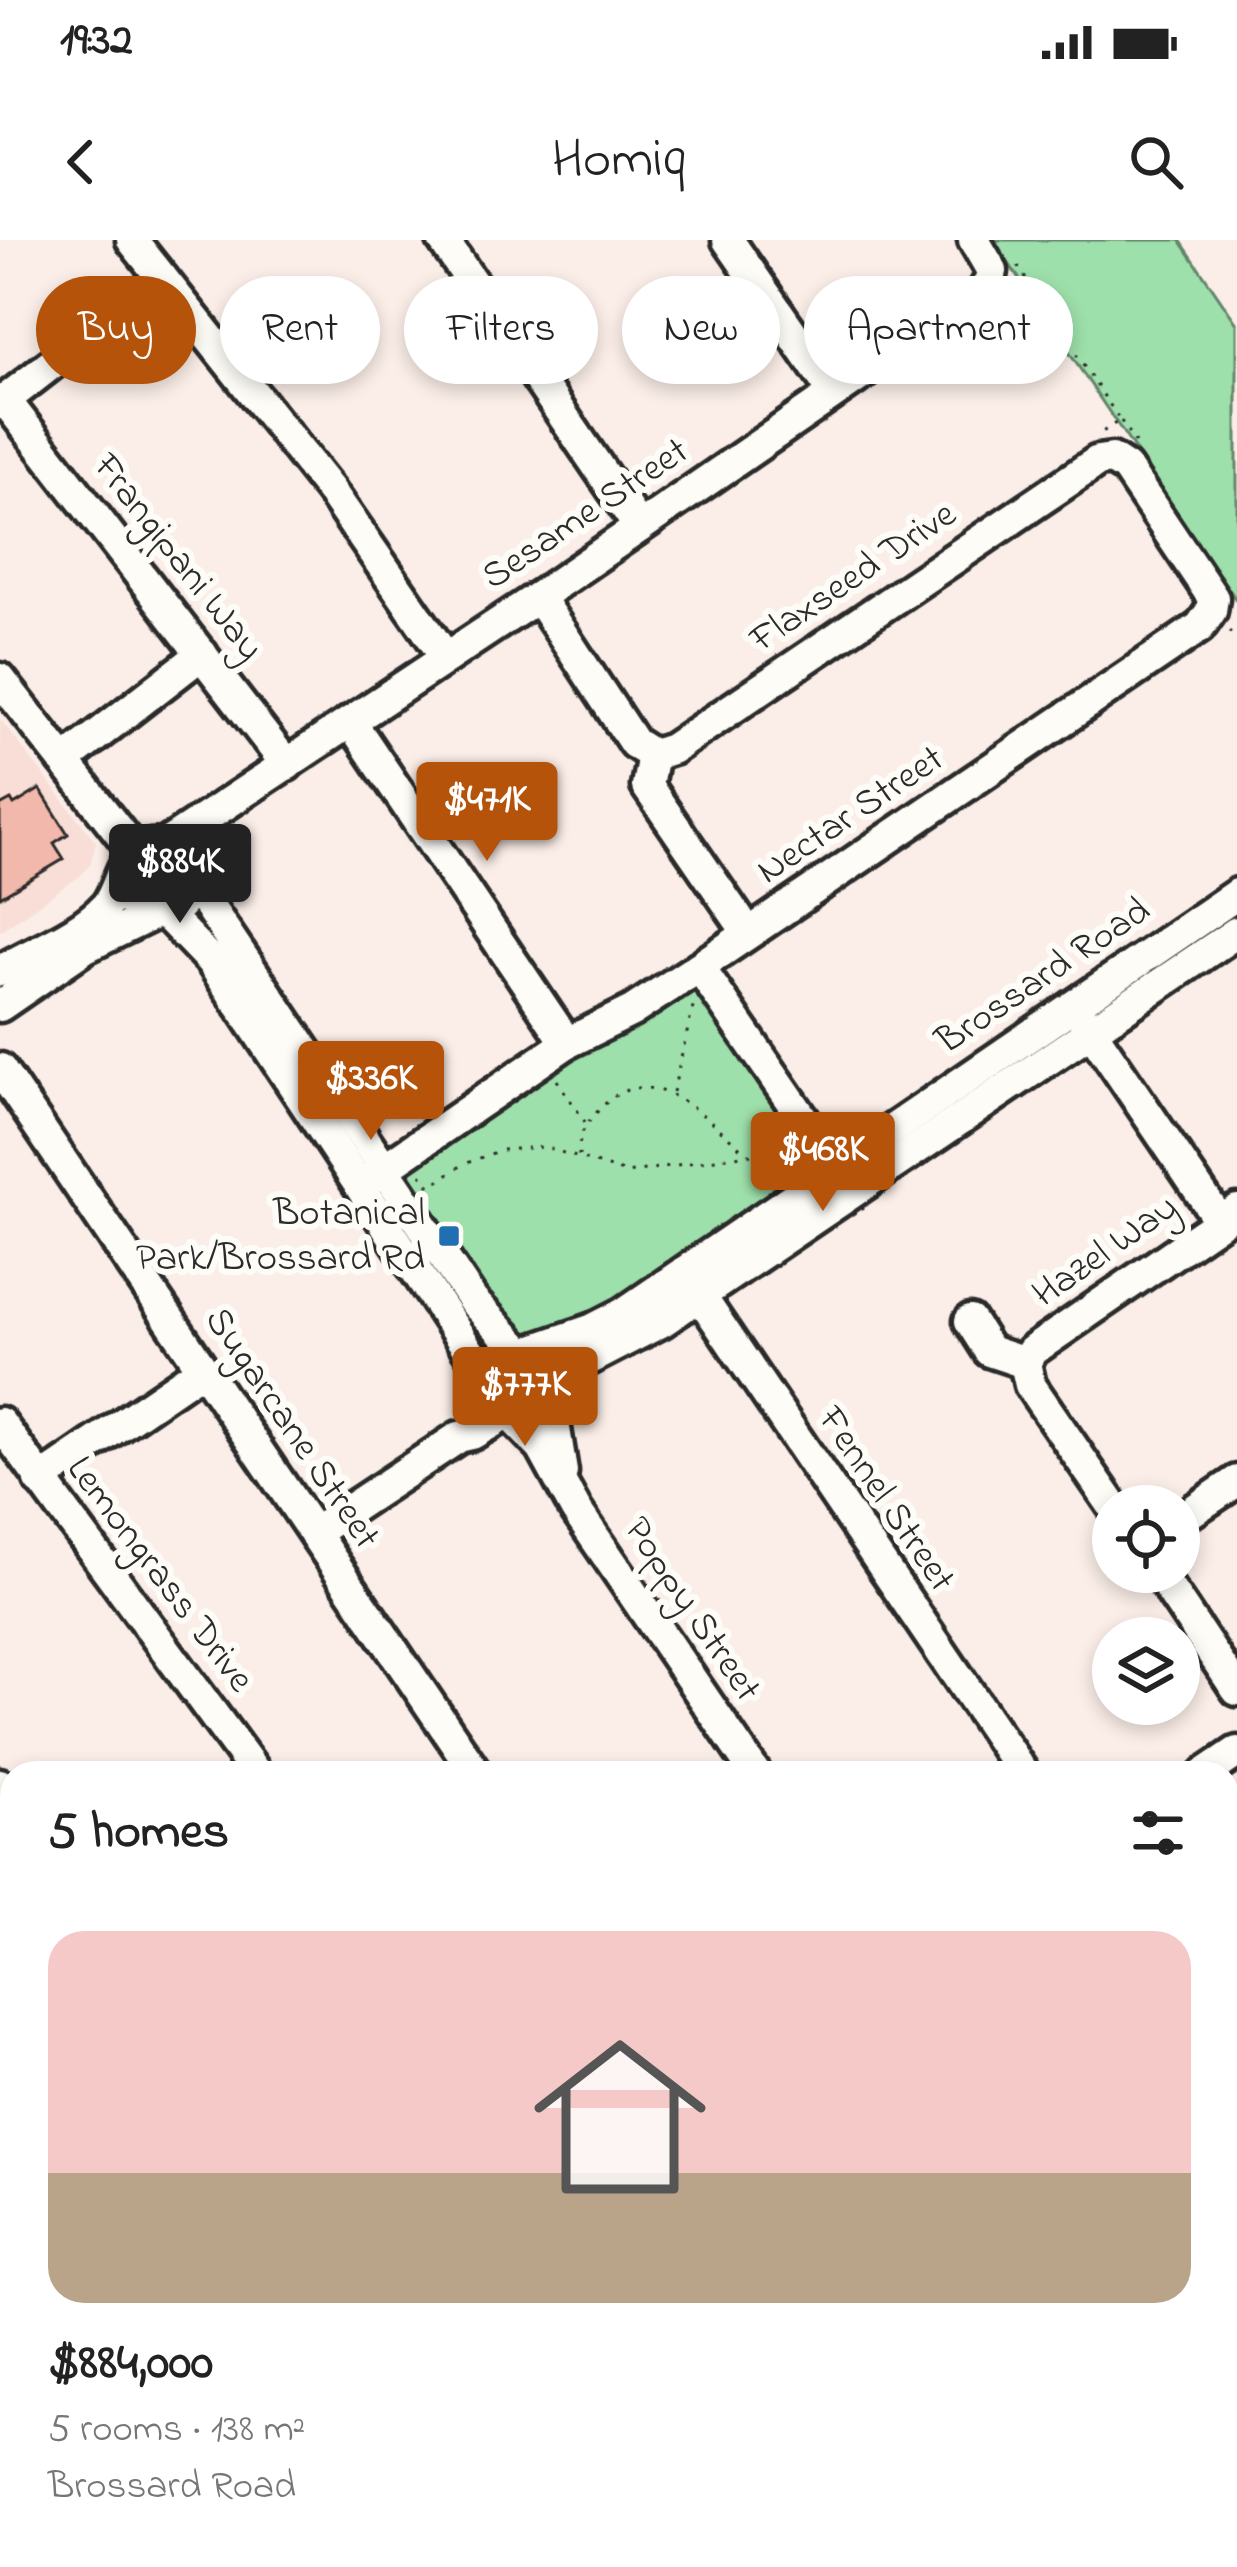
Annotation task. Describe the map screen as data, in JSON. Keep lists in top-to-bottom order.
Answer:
{
  "streets": {
    "street": [
      "Sesame Street",
      "Frangipani Way",
      "Flaxseed Drive",
      "Nectar Street",
      "Brossard Road",
      "Hazel Way",
      "Sugarcane Street",
      "Fennel Street",
      "Lemongrass Drive",
      "Poppy Street"
    ]
  },
  "crossings": [
    ["Sesame Street", "Frangipani Way"],
    ["Flaxseed Drive", "Nectar Street"],
    ["Brossard Road", "Fennel Street"],
    ["Brossard Road", "Poppy Street"]
  ],
  "places": {
    "transit": ["Botanical Park/Brossard Rd"]
  },
  "page": {
    "status": "19:32",
    "header": "Homiq",
    "chip": [
      "Buy",
      "Rent",
      "Filters",
      "New",
      "Apartment"
    ],
    "price": [
      "$471K",
      "$884K",
      "$336K",
      "$468K",
      "$777K"
    ],
    "heading": "5 homes",
    "list": [
      {
        "name": "$884,000",
        "note": "5 rooms · 138 m² · Brossard Road"
      }
    ]
  }
}
